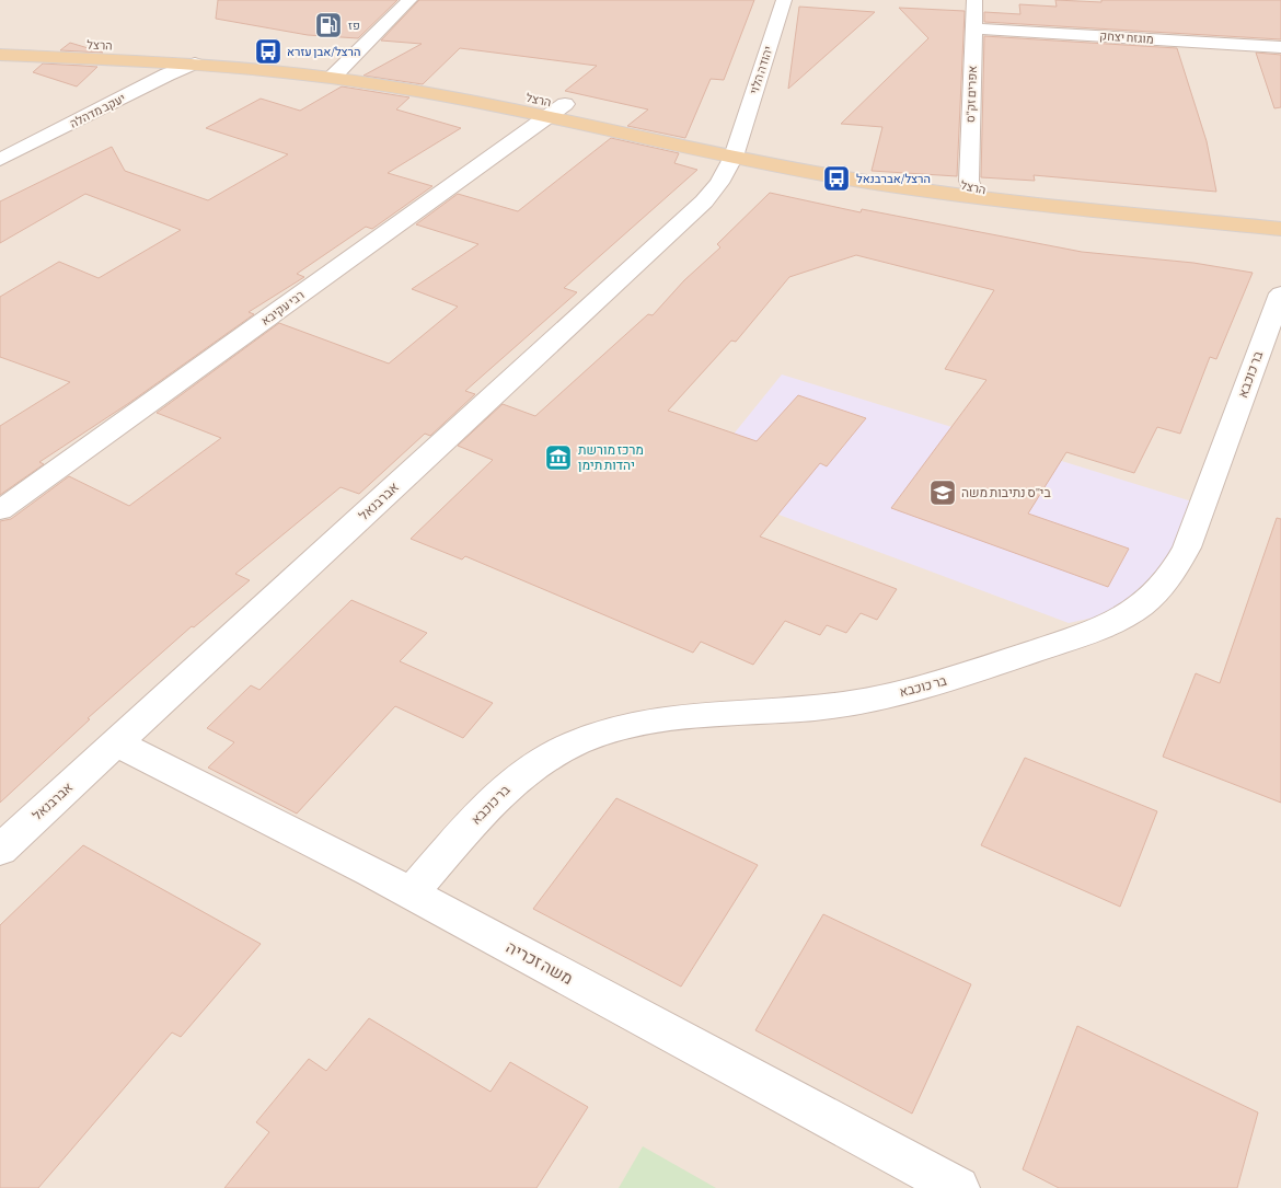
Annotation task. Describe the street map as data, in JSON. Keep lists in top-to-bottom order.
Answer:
{
  "streets": {
    "main road": ["הרצל"],
    "street": [
      "מוגזח יצחק",
      "יהודה הלוי",
      "אפרים זק\"ס",
      "יעקב מדהלה",
      "רבי עקיבא",
      "בר כוכבא",
      "אברבנאל",
      "משה זכריה"
    ]
  },
  "crossings": [
    ["מוגזח יצחק", "אפרים זק\"ס"],
    ["הרצל", "יהודה הלוי"],
    ["הרצל", "אפרים זק\"ס"],
    ["הרצל", "יעקב מדהלה"],
    ["הרצל", "רבי עקיבא"],
    ["הרצל", "אברבנאל"],
    ["יהודה הלוי", "אברבנאל"],
    ["בר כוכבא", "משה זכריה"],
    ["אברבנאל", "משה זכריה"]
  ],
  "places": {
    "fuel station": ["פז"],
    "bus stop": ["הרצל/אבן עזרא", "הרצל/אברבנאל"],
    "museum": ["מרכז מורשת יהדות תימן"],
    "school or university": ["בי\"ס נתיבות משה"]
  }
}
